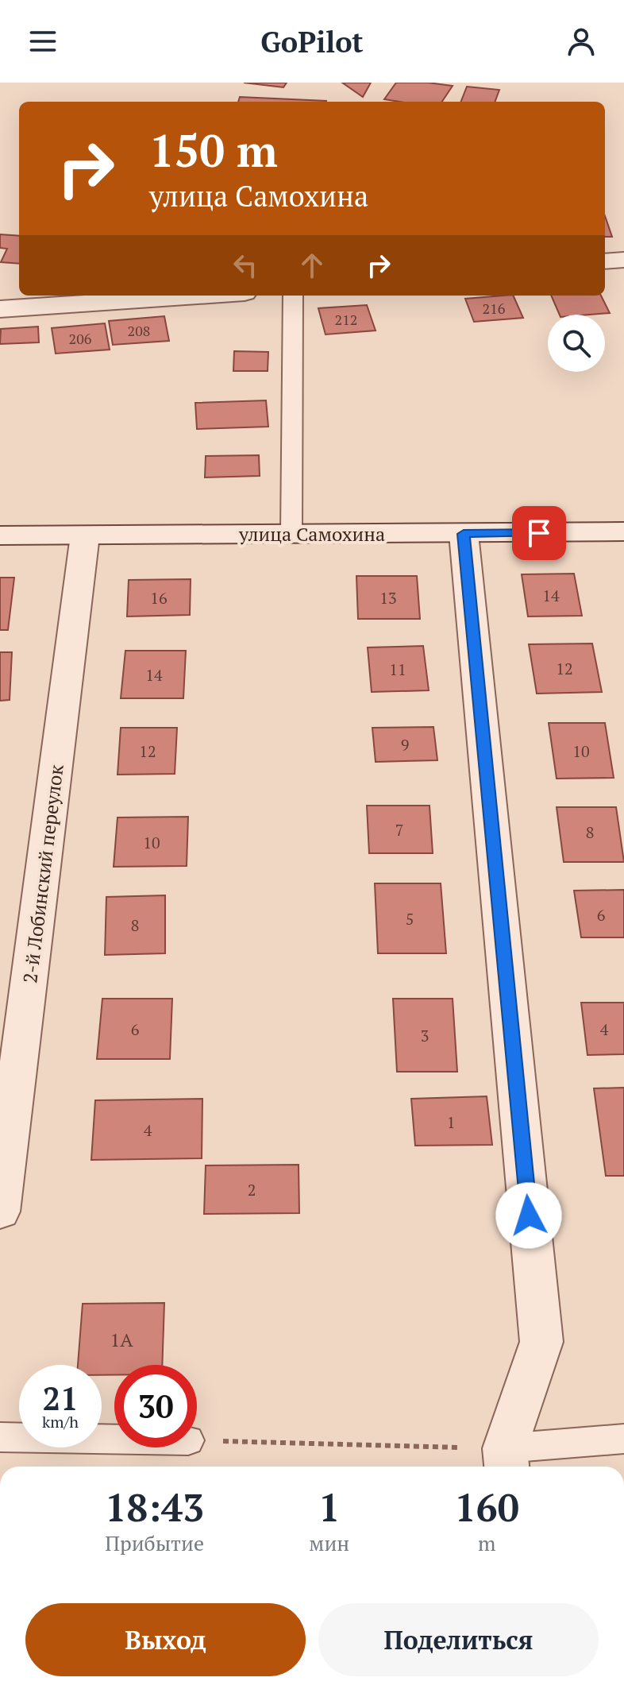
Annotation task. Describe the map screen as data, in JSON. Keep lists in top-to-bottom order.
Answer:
{
  "streets": {
    "street": ["улица Самохина", "2-й Лобинский переулок"]
  },
  "crossings": [
    ["улица Самохина", "2-й Лобинский переулок"]
  ],
  "house_numbers": [
    "216",
    "212",
    "208",
    "206",
    "14",
    "16",
    "13",
    "12",
    "11",
    "14",
    "9",
    "12",
    "10",
    "7",
    "8",
    "10",
    "6",
    "5",
    "8",
    "6",
    "4",
    "3",
    "1",
    "4",
    "2",
    "1А"
  ],
  "page": {
    "header": "GoPilot",
    "turn": ["150 m", "улица Самохина"],
    "speed": "21 km/h",
    "limit": "30",
    "eta": [
      "18:43",
      "Прибытие",
      "1",
      "мин",
      "160",
      "m"
    ],
    "buttons": ["Выход", "Поделиться"]
  }
}
